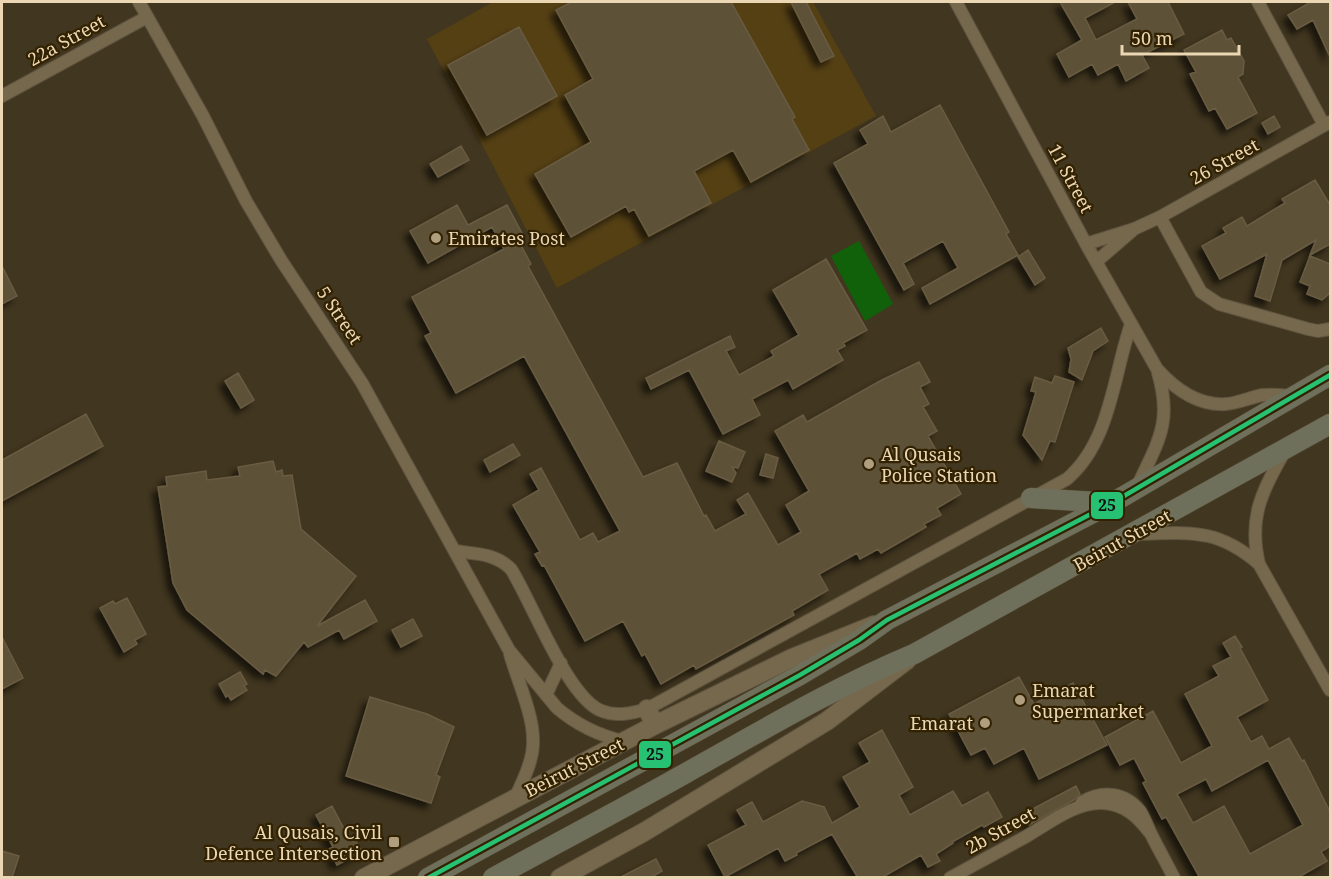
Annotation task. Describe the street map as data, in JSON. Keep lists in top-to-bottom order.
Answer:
{
  "streets": {
    "main road": ["Beirut Street"],
    "street": [
      "22a Street",
      "26 Street",
      "11 Street",
      "5 Street",
      "2b Street"
    ]
  },
  "crossings": [
    ["22a Street", "5 Street"],
    ["26 Street", "11 Street"],
    ["11 Street", "Beirut Street"],
    ["5 Street", "Beirut Street"]
  ],
  "places": {
    "other": [
      "Emirates Post",
      "Al Qusais Police Station",
      "Emarat Supermarket",
      "Emarat"
    ],
    "transit": ["Al Qusais, Civil Defence Intersection"]
  },
  "lines": ["transit line 25"],
  "scale_bar": "50 m"
}
